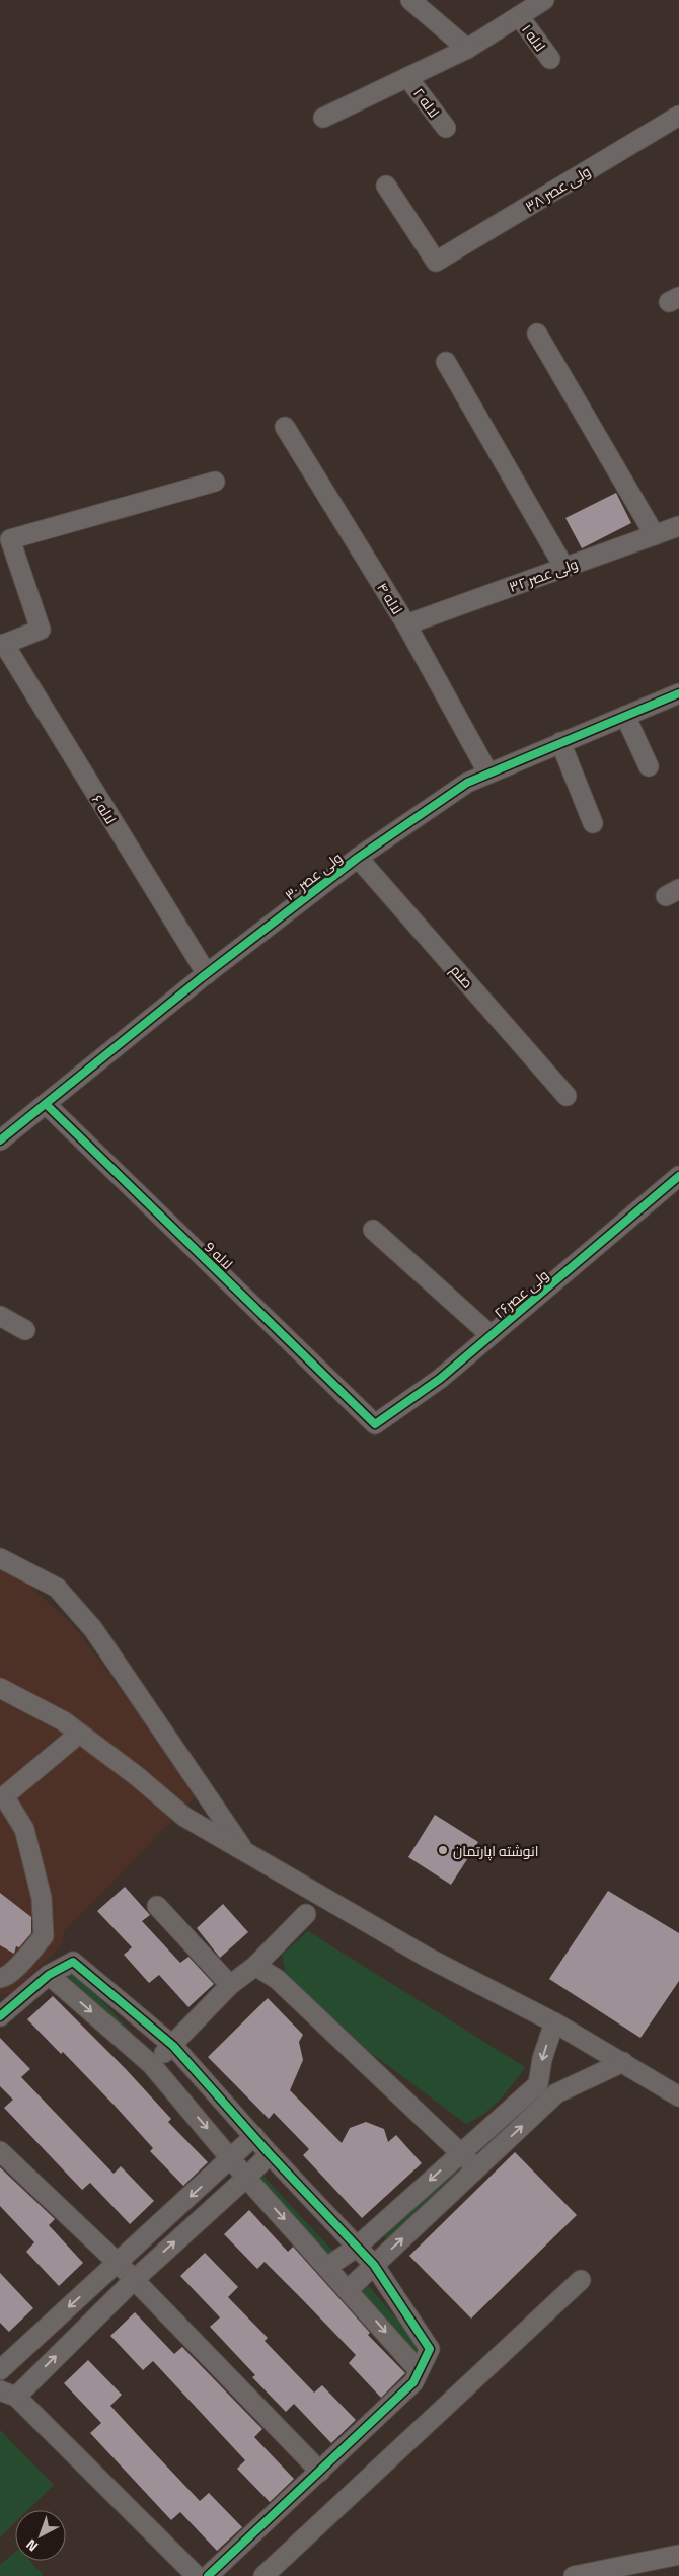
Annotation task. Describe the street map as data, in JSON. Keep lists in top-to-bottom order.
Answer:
{
  "streets": {
    "street": [
      "لاله ۱",
      "لاله ۲",
      "ولی عصر ۳۸",
      "ولی عصر ۳۲",
      "لاله ۴",
      "لاله ۶",
      "ولی عصر ۳۰",
      "صنم",
      "لاله 9",
      "ولی عصر۲۶"
    ]
  },
  "crossings": [
    ["ولی عصر ۳۲", "لاله ۴"],
    ["لاله ۴", "ولی عصر ۳۰"],
    ["لاله ۶", "ولی عصر ۳۰"],
    ["ولی عصر ۳۰", "صنم"],
    ["ولی عصر ۳۰", "لاله 9"],
    ["لاله 9", "ولی عصر۲۶"]
  ],
  "places": ["انوشته اپارتمان"],
  "north": "bottom left"
}
